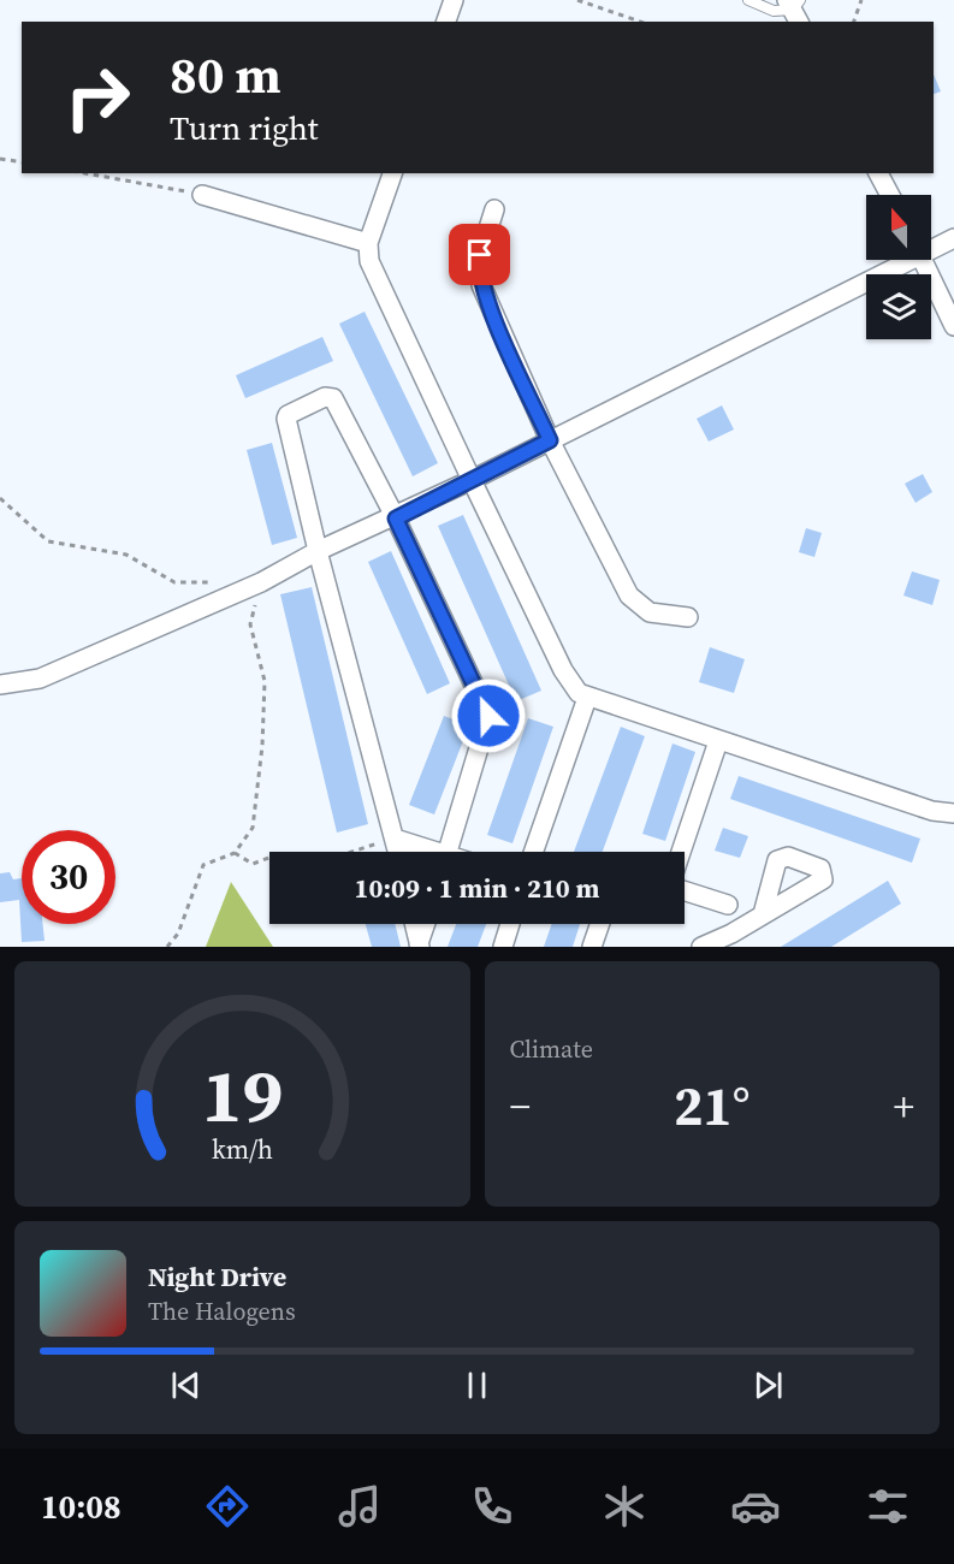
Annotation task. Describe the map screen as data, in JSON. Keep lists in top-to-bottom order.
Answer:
{
  "north": "top",
  "page": {
    "turn": ["80 m", "Turn right"],
    "limit": "30",
    "trip": "10:09 · 1 min · 210 m",
    "tile": "Climate",
    "heat": ["−", "21°", "+"],
    "song": ["Night Drive", "The Halogens"],
    "tabs": "10:08",
    "gauge": ["19", "km/h"]
  }
}
